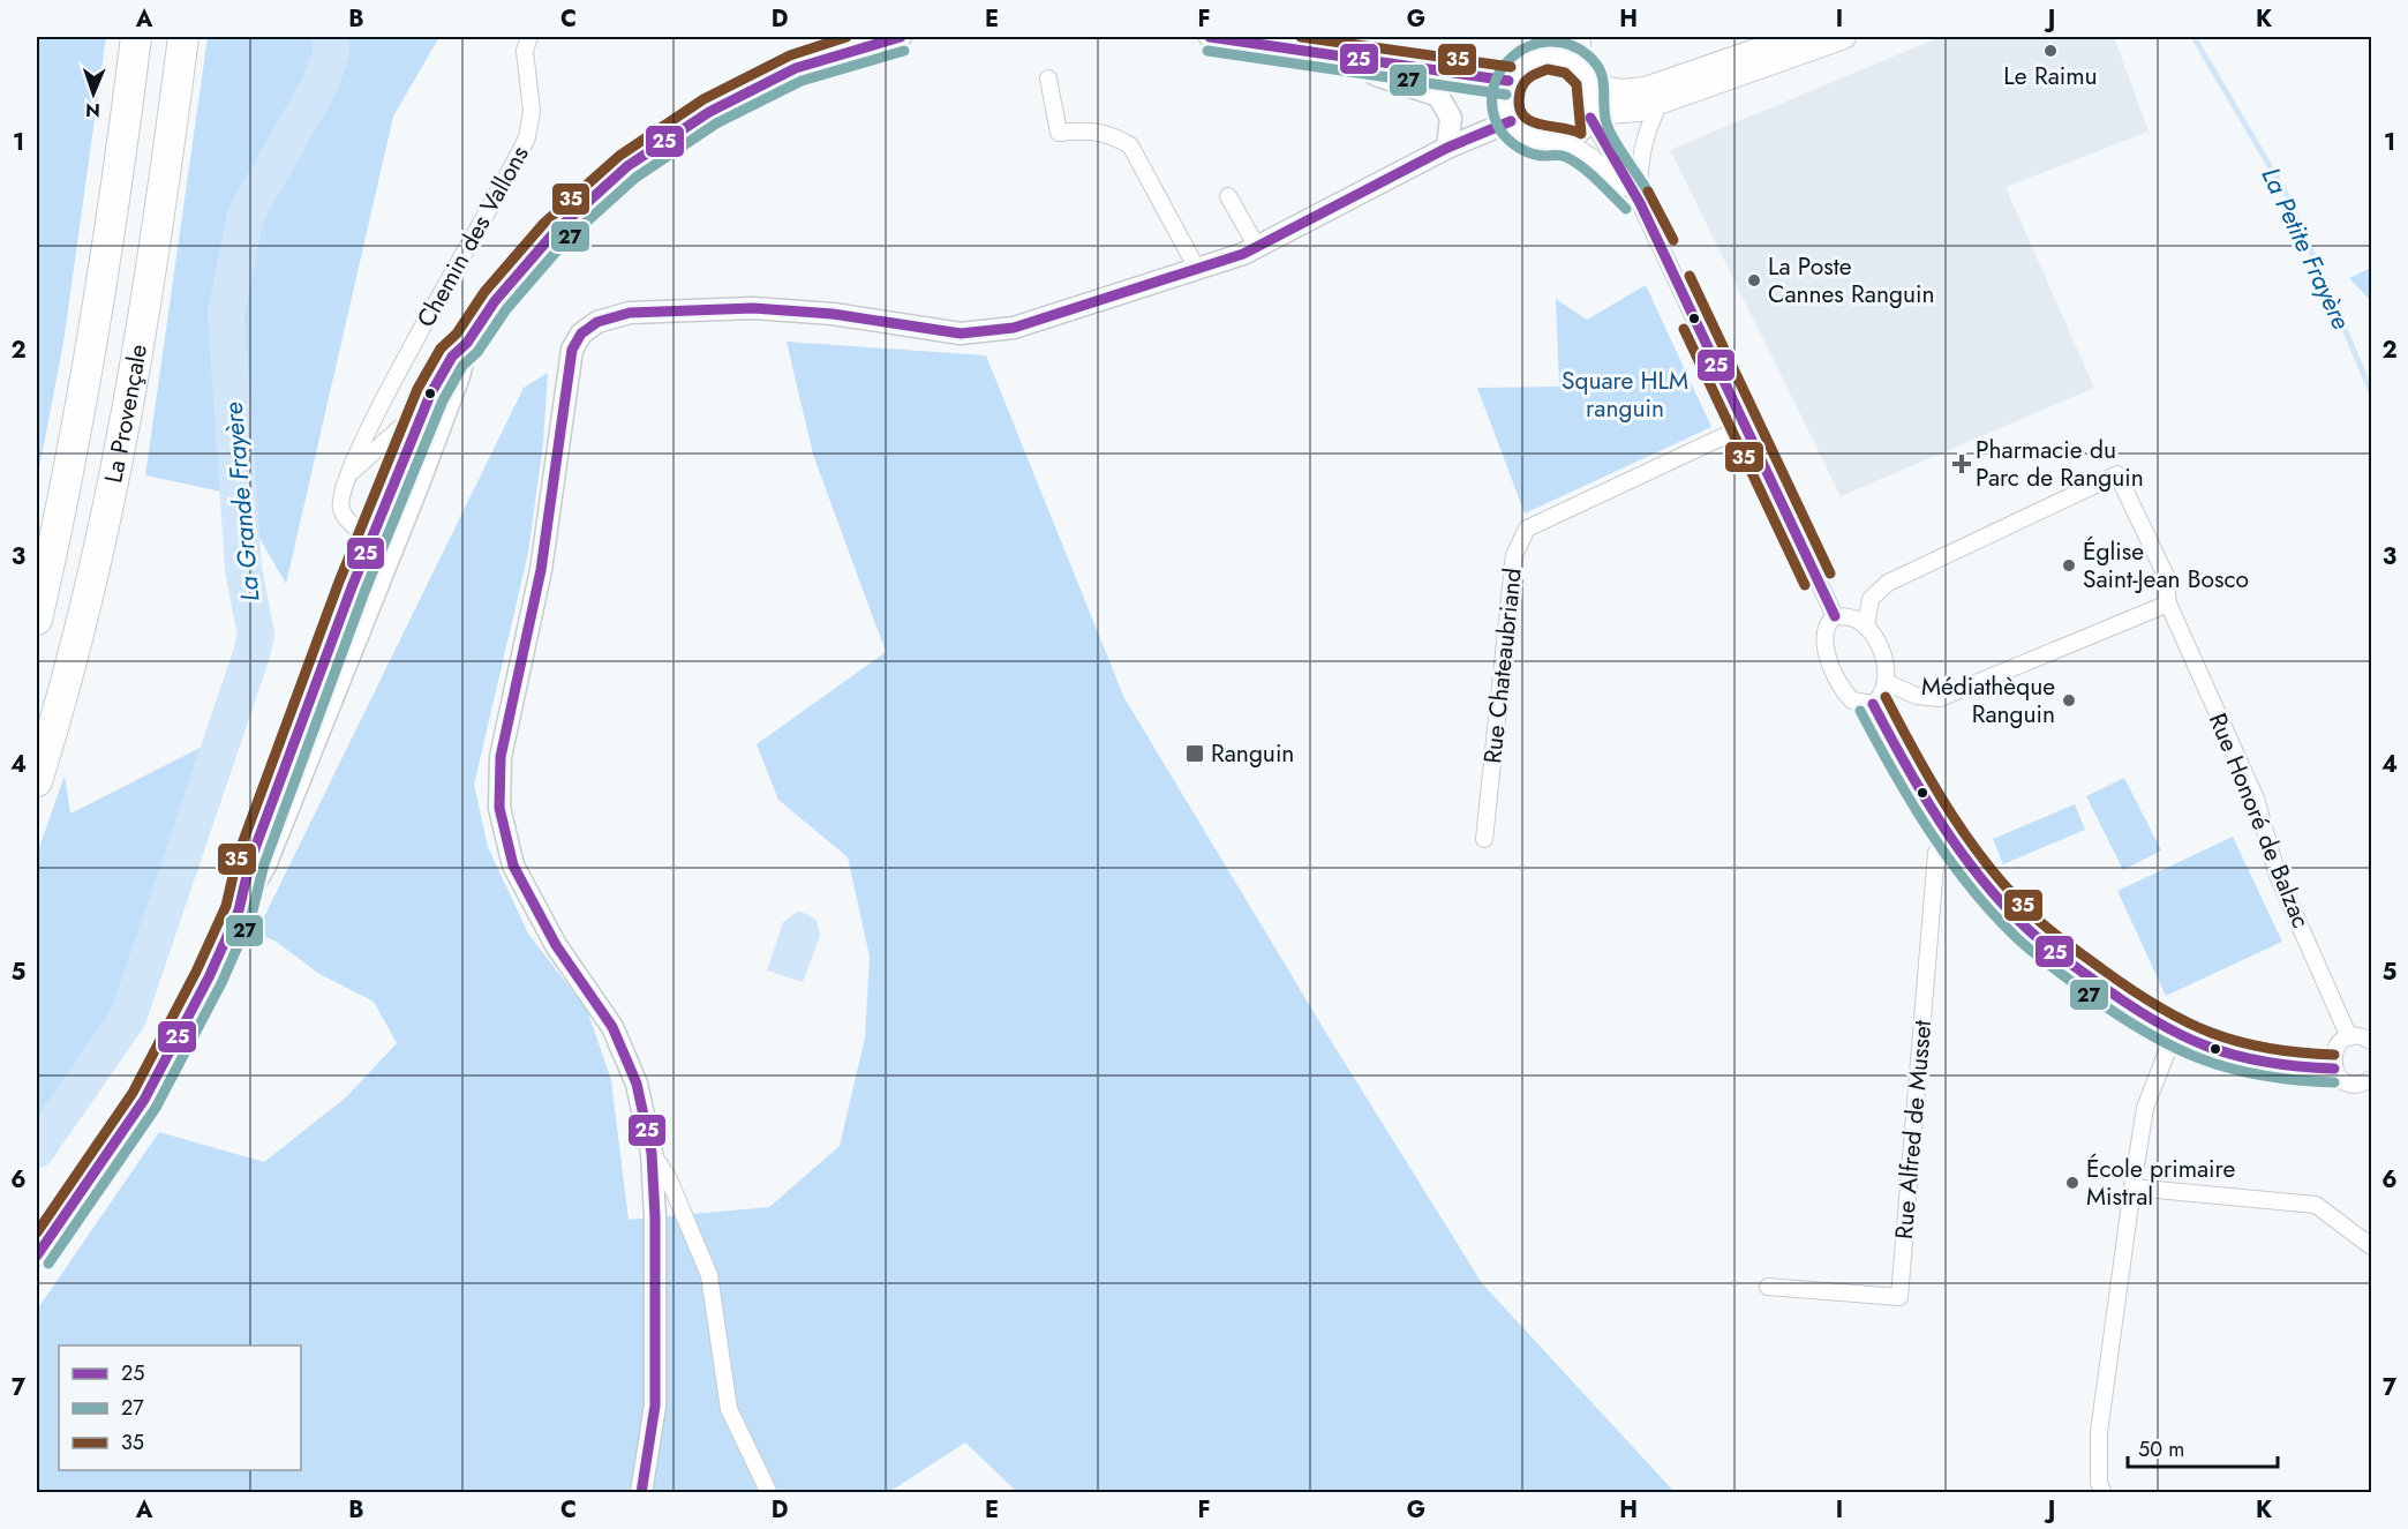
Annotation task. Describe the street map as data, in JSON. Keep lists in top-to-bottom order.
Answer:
{
  "streets": {
    "highway": ["La Provençale"],
    "street": [
      "Chemin des Vallons",
      "Rue Chateaubriand",
      "Rue Honoré de Balzac",
      "Rue Alfred de Musset"
    ]
  },
  "water": ["La Petite Frayère", "La Grande Frayère"],
  "parks": ["Square HLM ranguin"],
  "places": {
    "other": [
      "Le Raimu",
      "La Poste Cannes Ranguin",
      "Église Saint-Jean Bosco",
      "Médiathèque Ranguin",
      "École primaire Mistral"
    ],
    "health": ["Pharmacie du Parc de Ranguin"],
    "transit": ["Ranguin"]
  },
  "lines": ["transit line 25", "transit line 35", "transit line 27"],
  "legend": ["25", "27", "35"],
  "scale_bar": "50 m",
  "north": "bottom",
  "grid": {
    "columns": [
      "A",
      "B",
      "C",
      "D",
      "E",
      "F",
      "G",
      "H",
      "I",
      "J",
      "K"
    ],
    "rows": [
      "1",
      "2",
      "3",
      "4",
      "5",
      "6",
      "7"
    ]
  }
}
